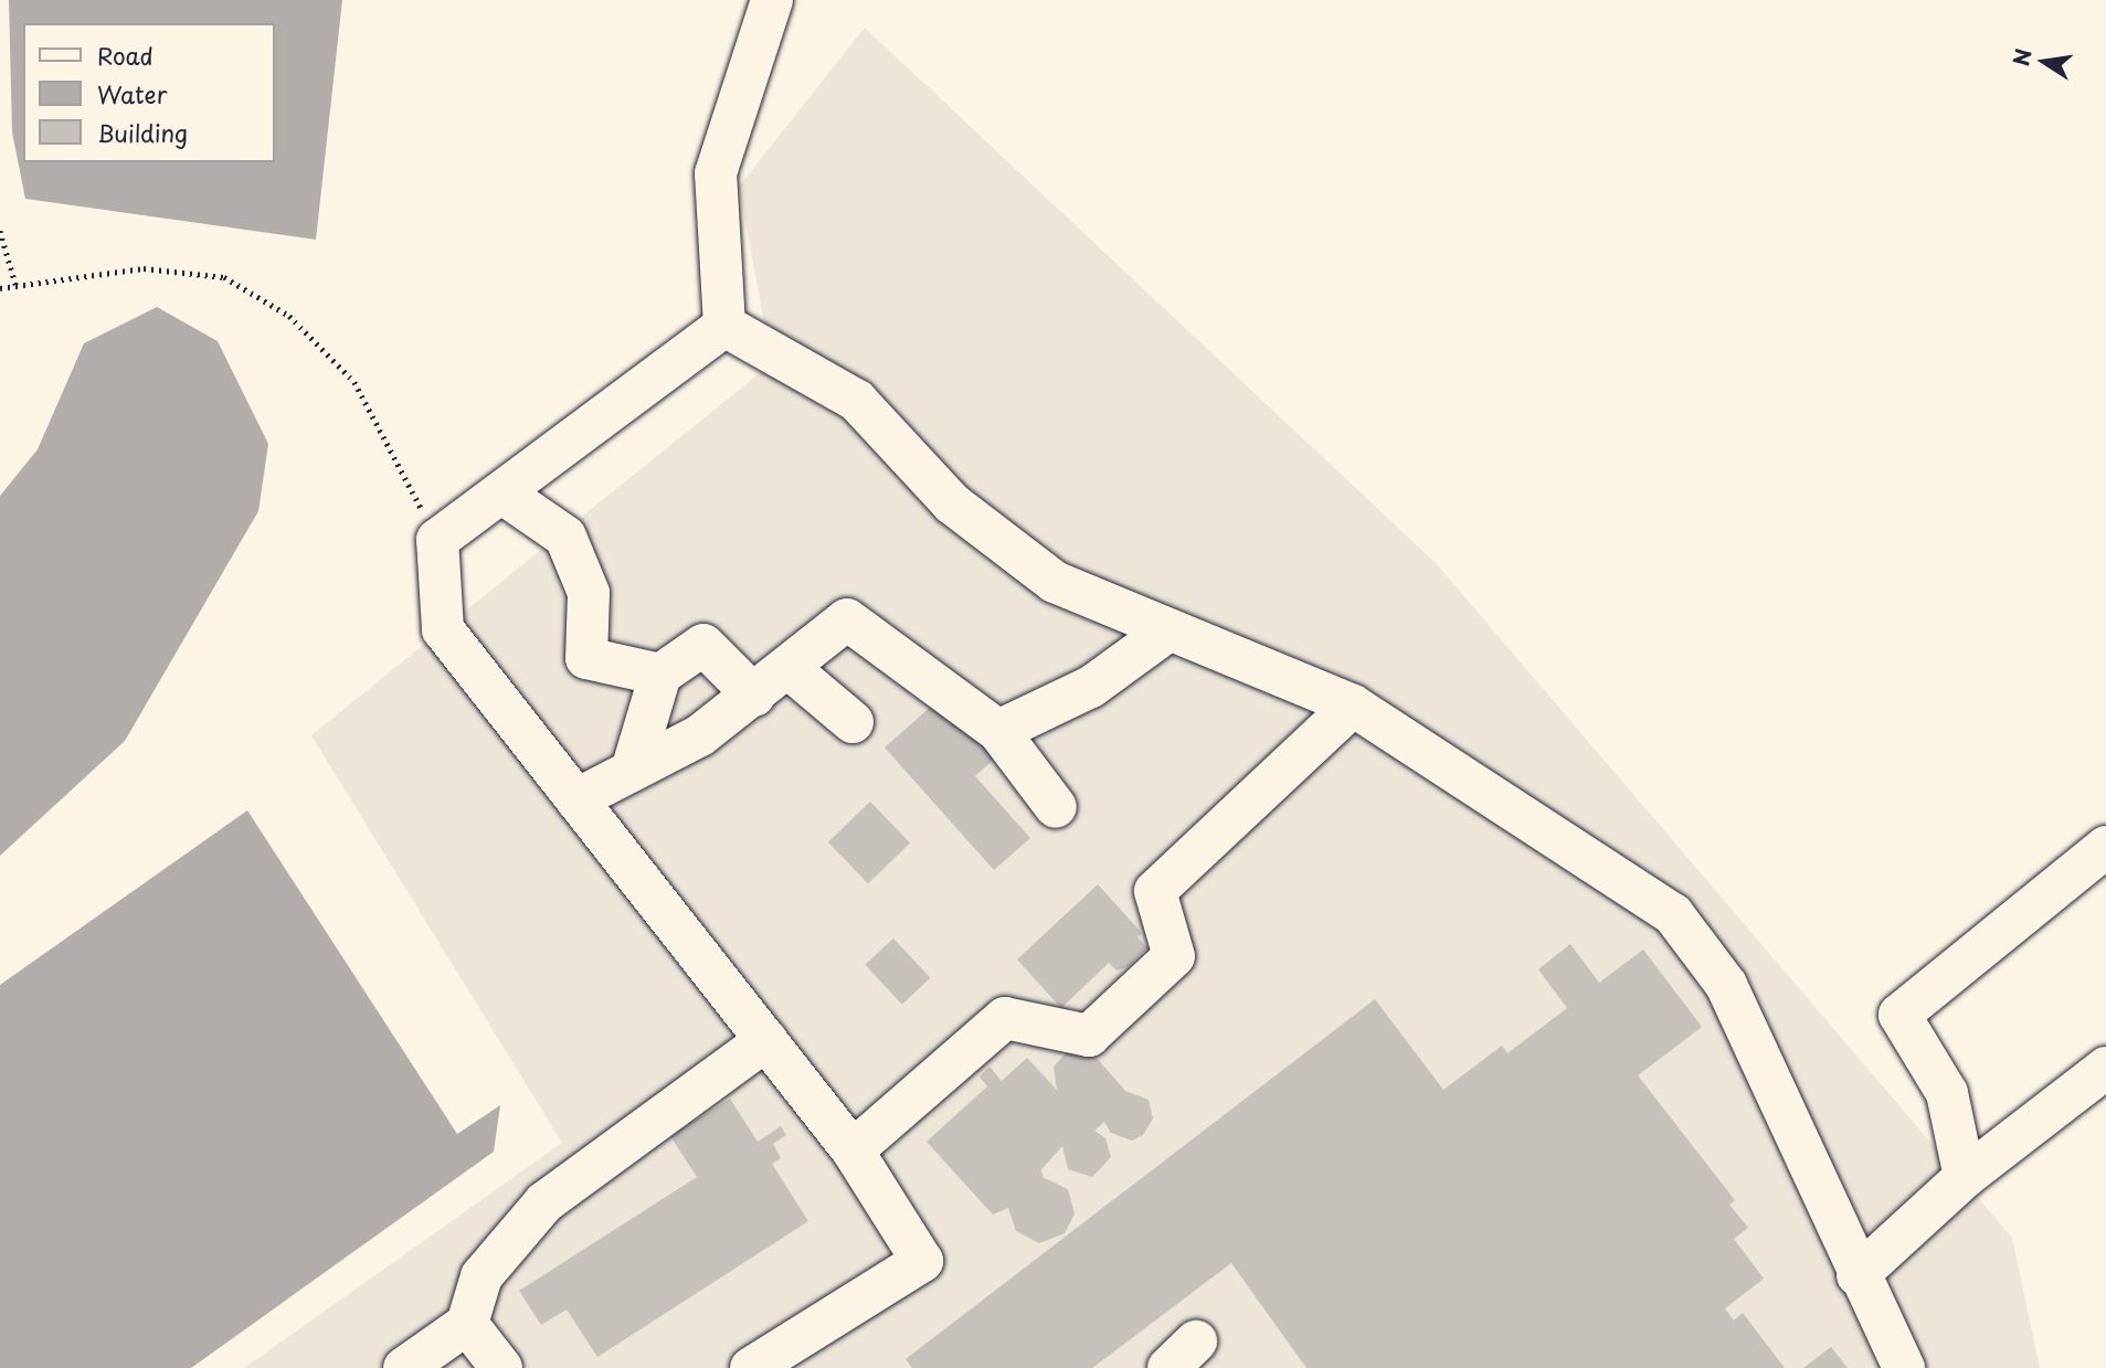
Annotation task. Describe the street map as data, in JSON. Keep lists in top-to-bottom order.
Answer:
{
  "legend": ["Road", "Water", "Building"],
  "north": "left"
}
